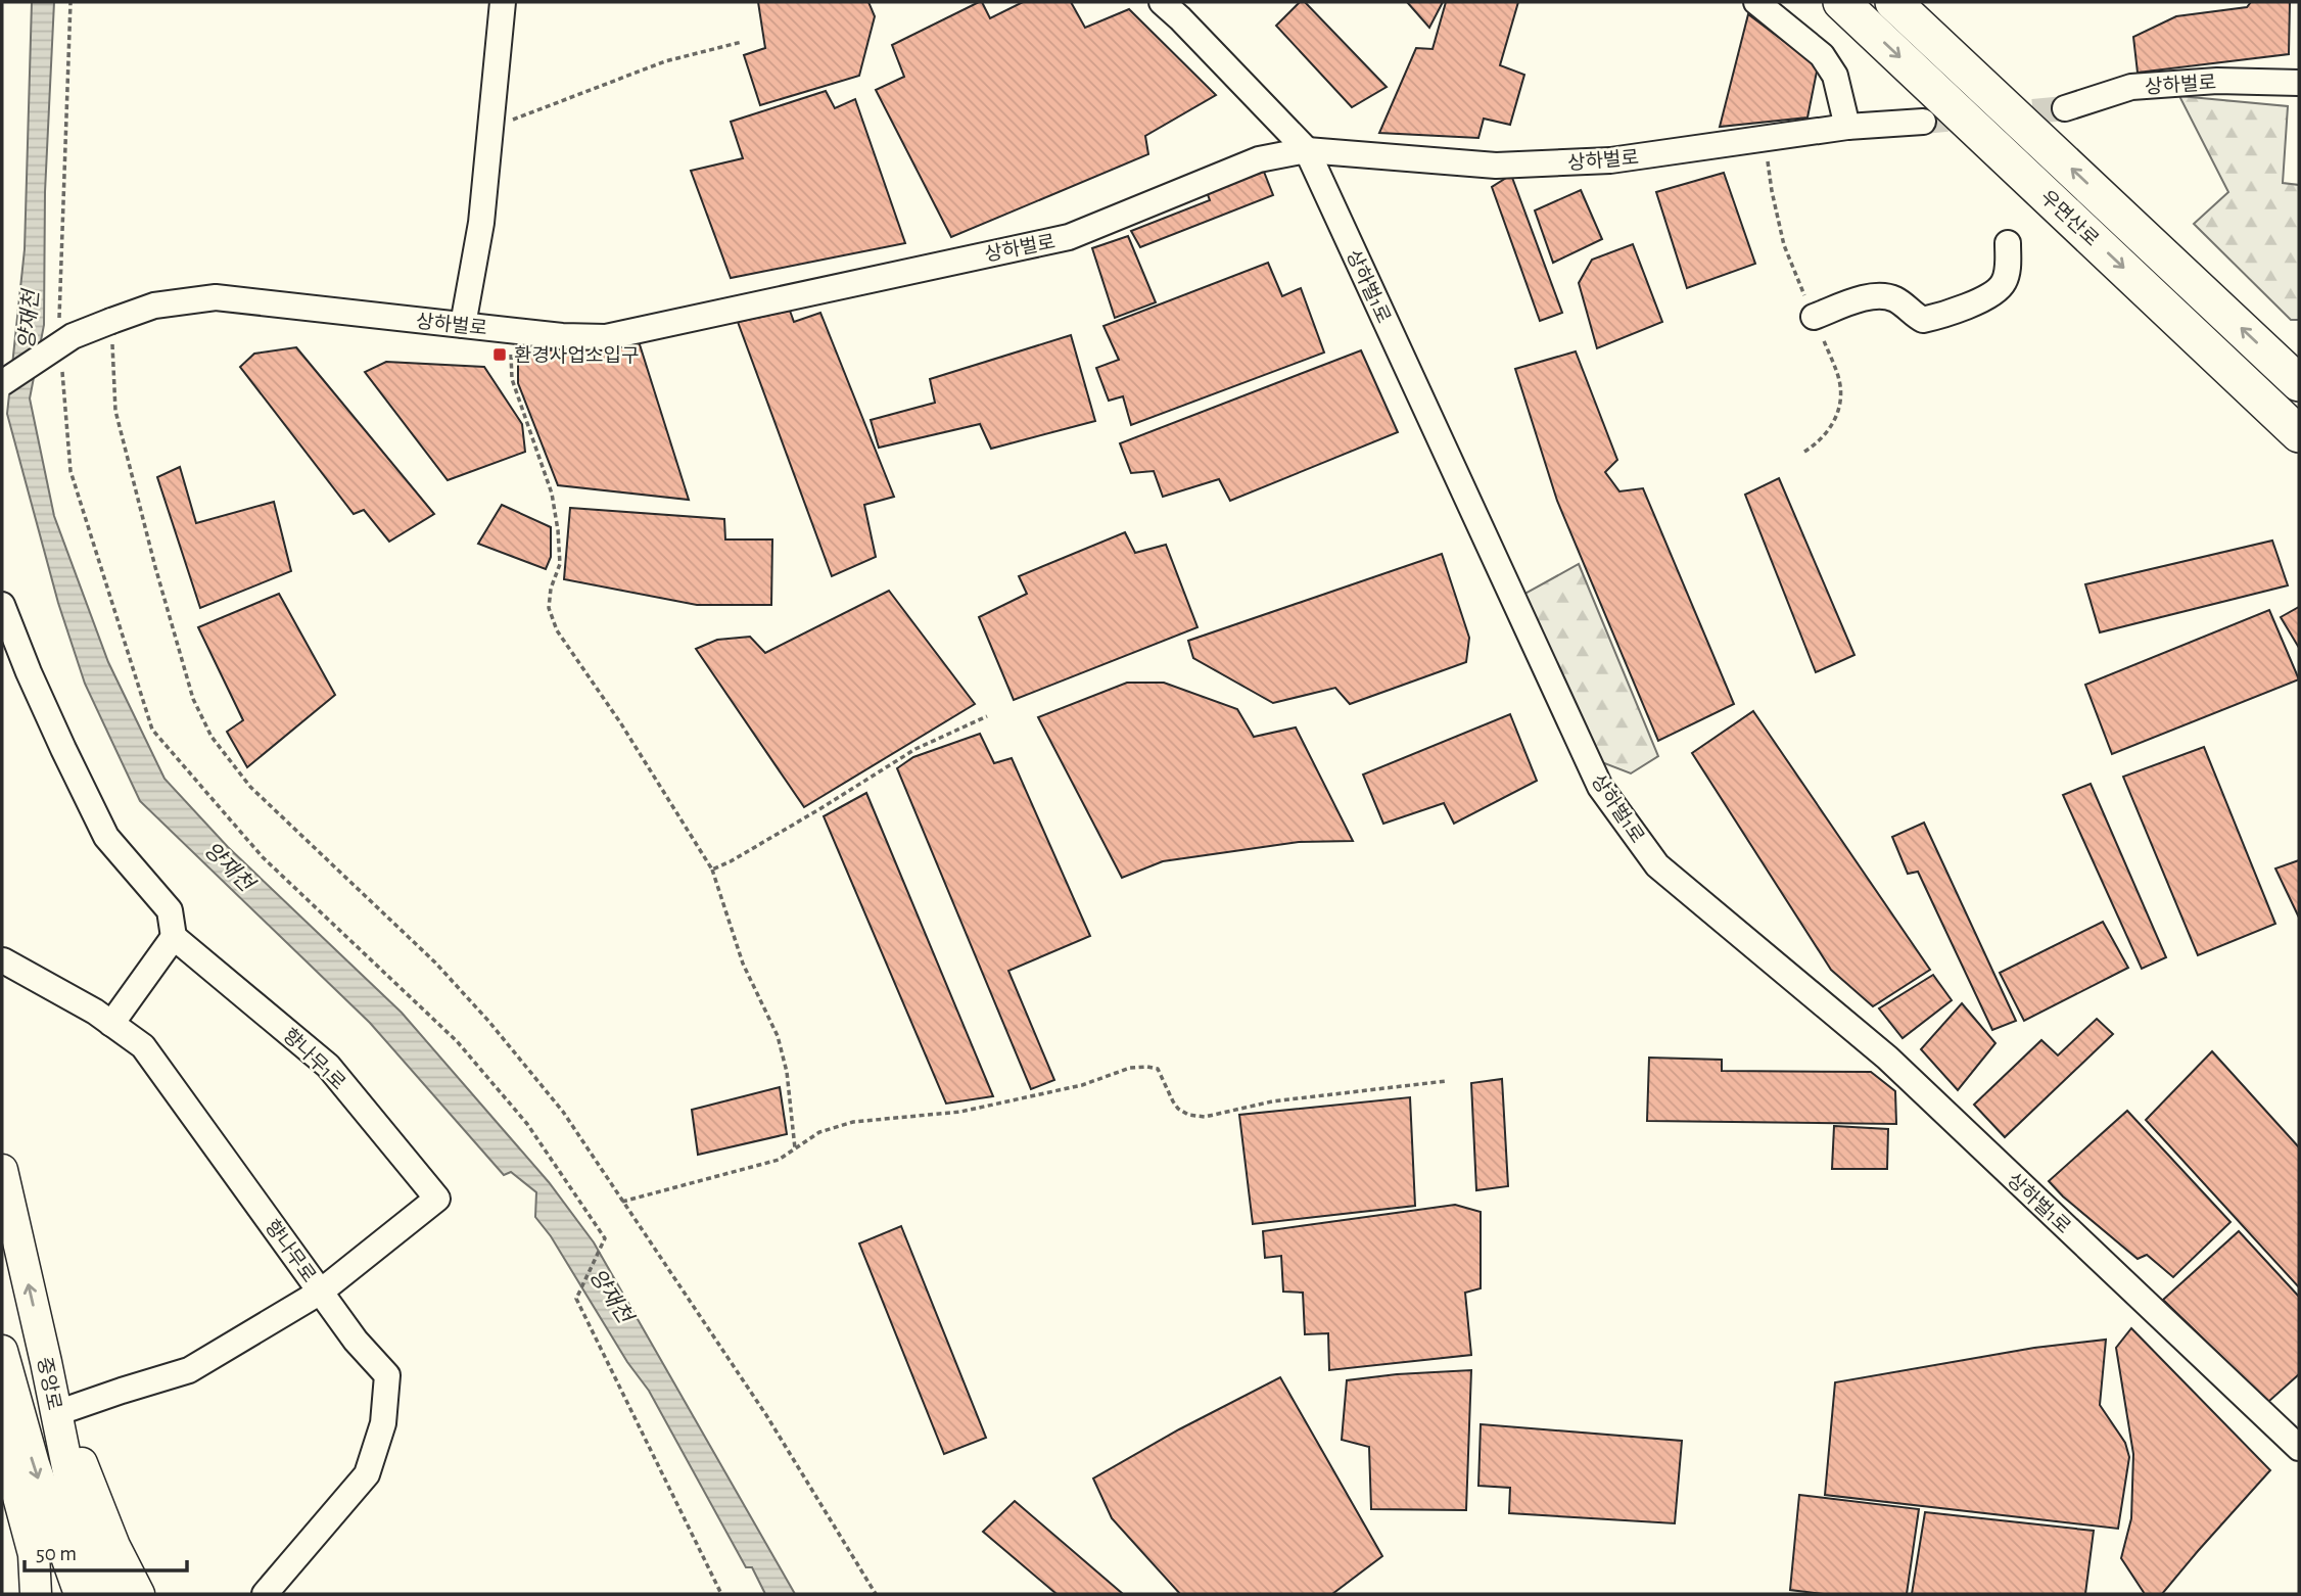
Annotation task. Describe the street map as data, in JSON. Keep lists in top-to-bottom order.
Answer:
{
  "streets": {
    "highway": ["우면산로"],
    "main road": ["중앙로"],
    "street": [
      "상하벌로",
      "상하벌1로",
      "향나무1로",
      "향나무로"
    ]
  },
  "crossings": [
    ["상하벌로", "상하벌1로"],
    ["향나무1로", "향나무로"]
  ],
  "water": ["양재천"],
  "places": {
    "transit": ["환경사업소입구"]
  },
  "scale_bar": "50 m"
}
